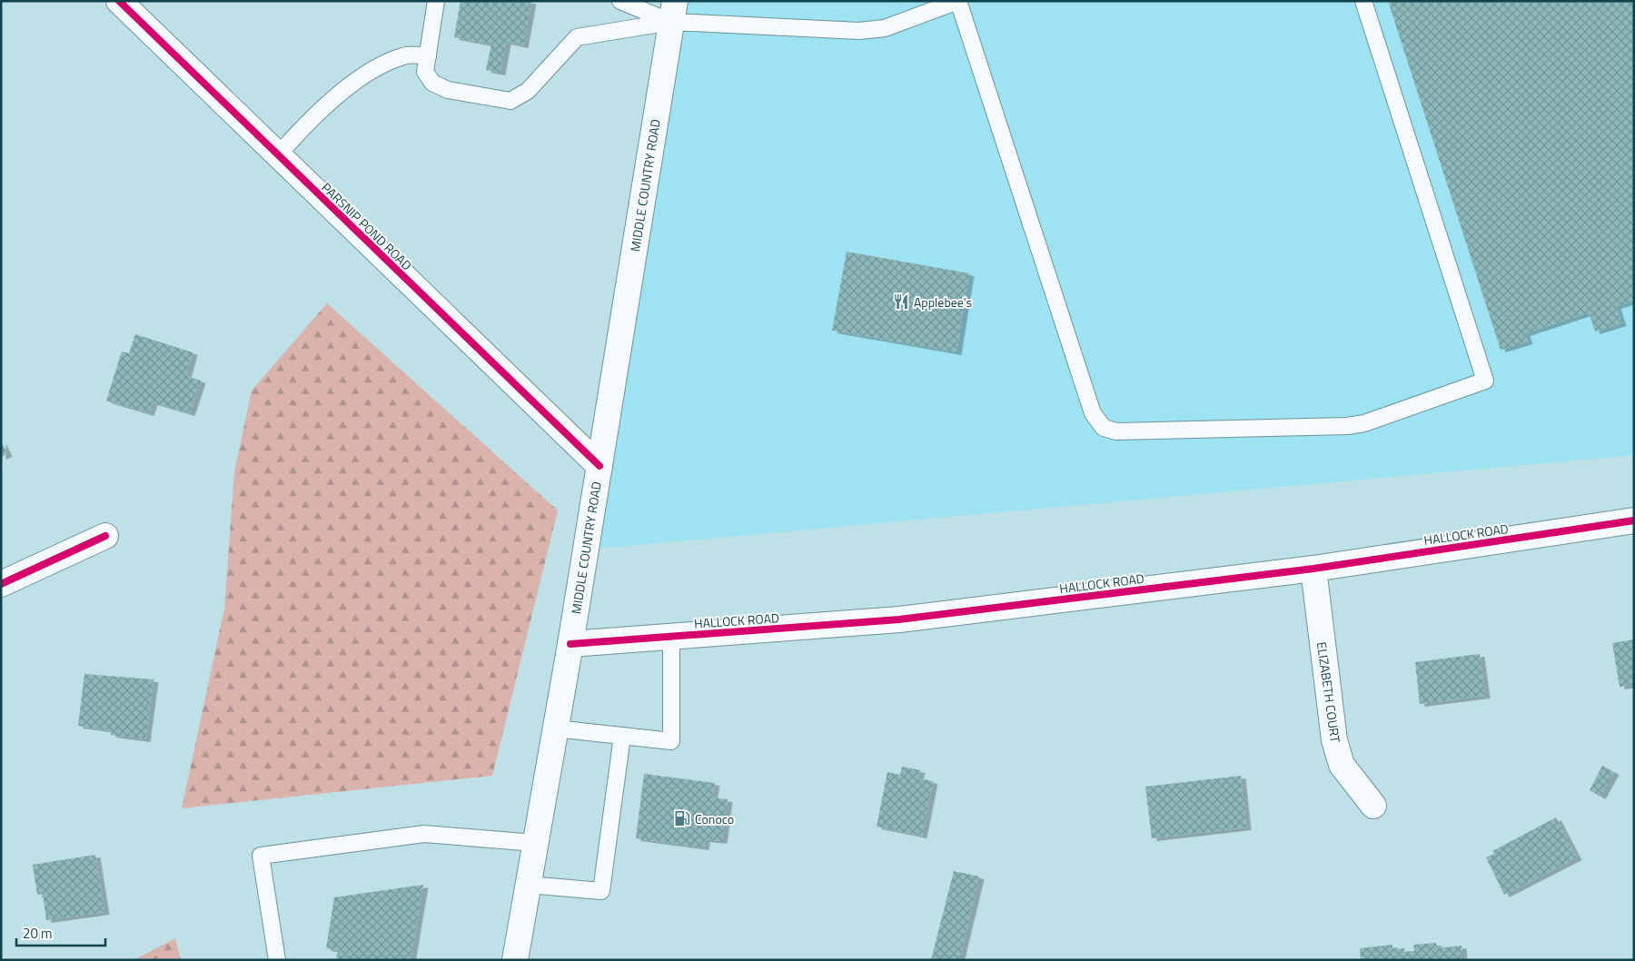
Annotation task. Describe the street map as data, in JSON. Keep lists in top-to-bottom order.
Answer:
{
  "streets": {
    "street": [
      "MIDDLE COUNTRY ROAD",
      "PARSNIP POND ROAD",
      "HALLOCK ROAD",
      "ELIZABETH COURT"
    ]
  },
  "crossings": [
    ["MIDDLE COUNTRY ROAD", "PARSNIP POND ROAD"],
    ["MIDDLE COUNTRY ROAD", "HALLOCK ROAD"],
    ["HALLOCK ROAD", "ELIZABETH COURT"]
  ],
  "places": {
    "restaurant": ["Applebee's"],
    "fuel station": ["Conoco"]
  },
  "scale_bar": "20 m"
}
